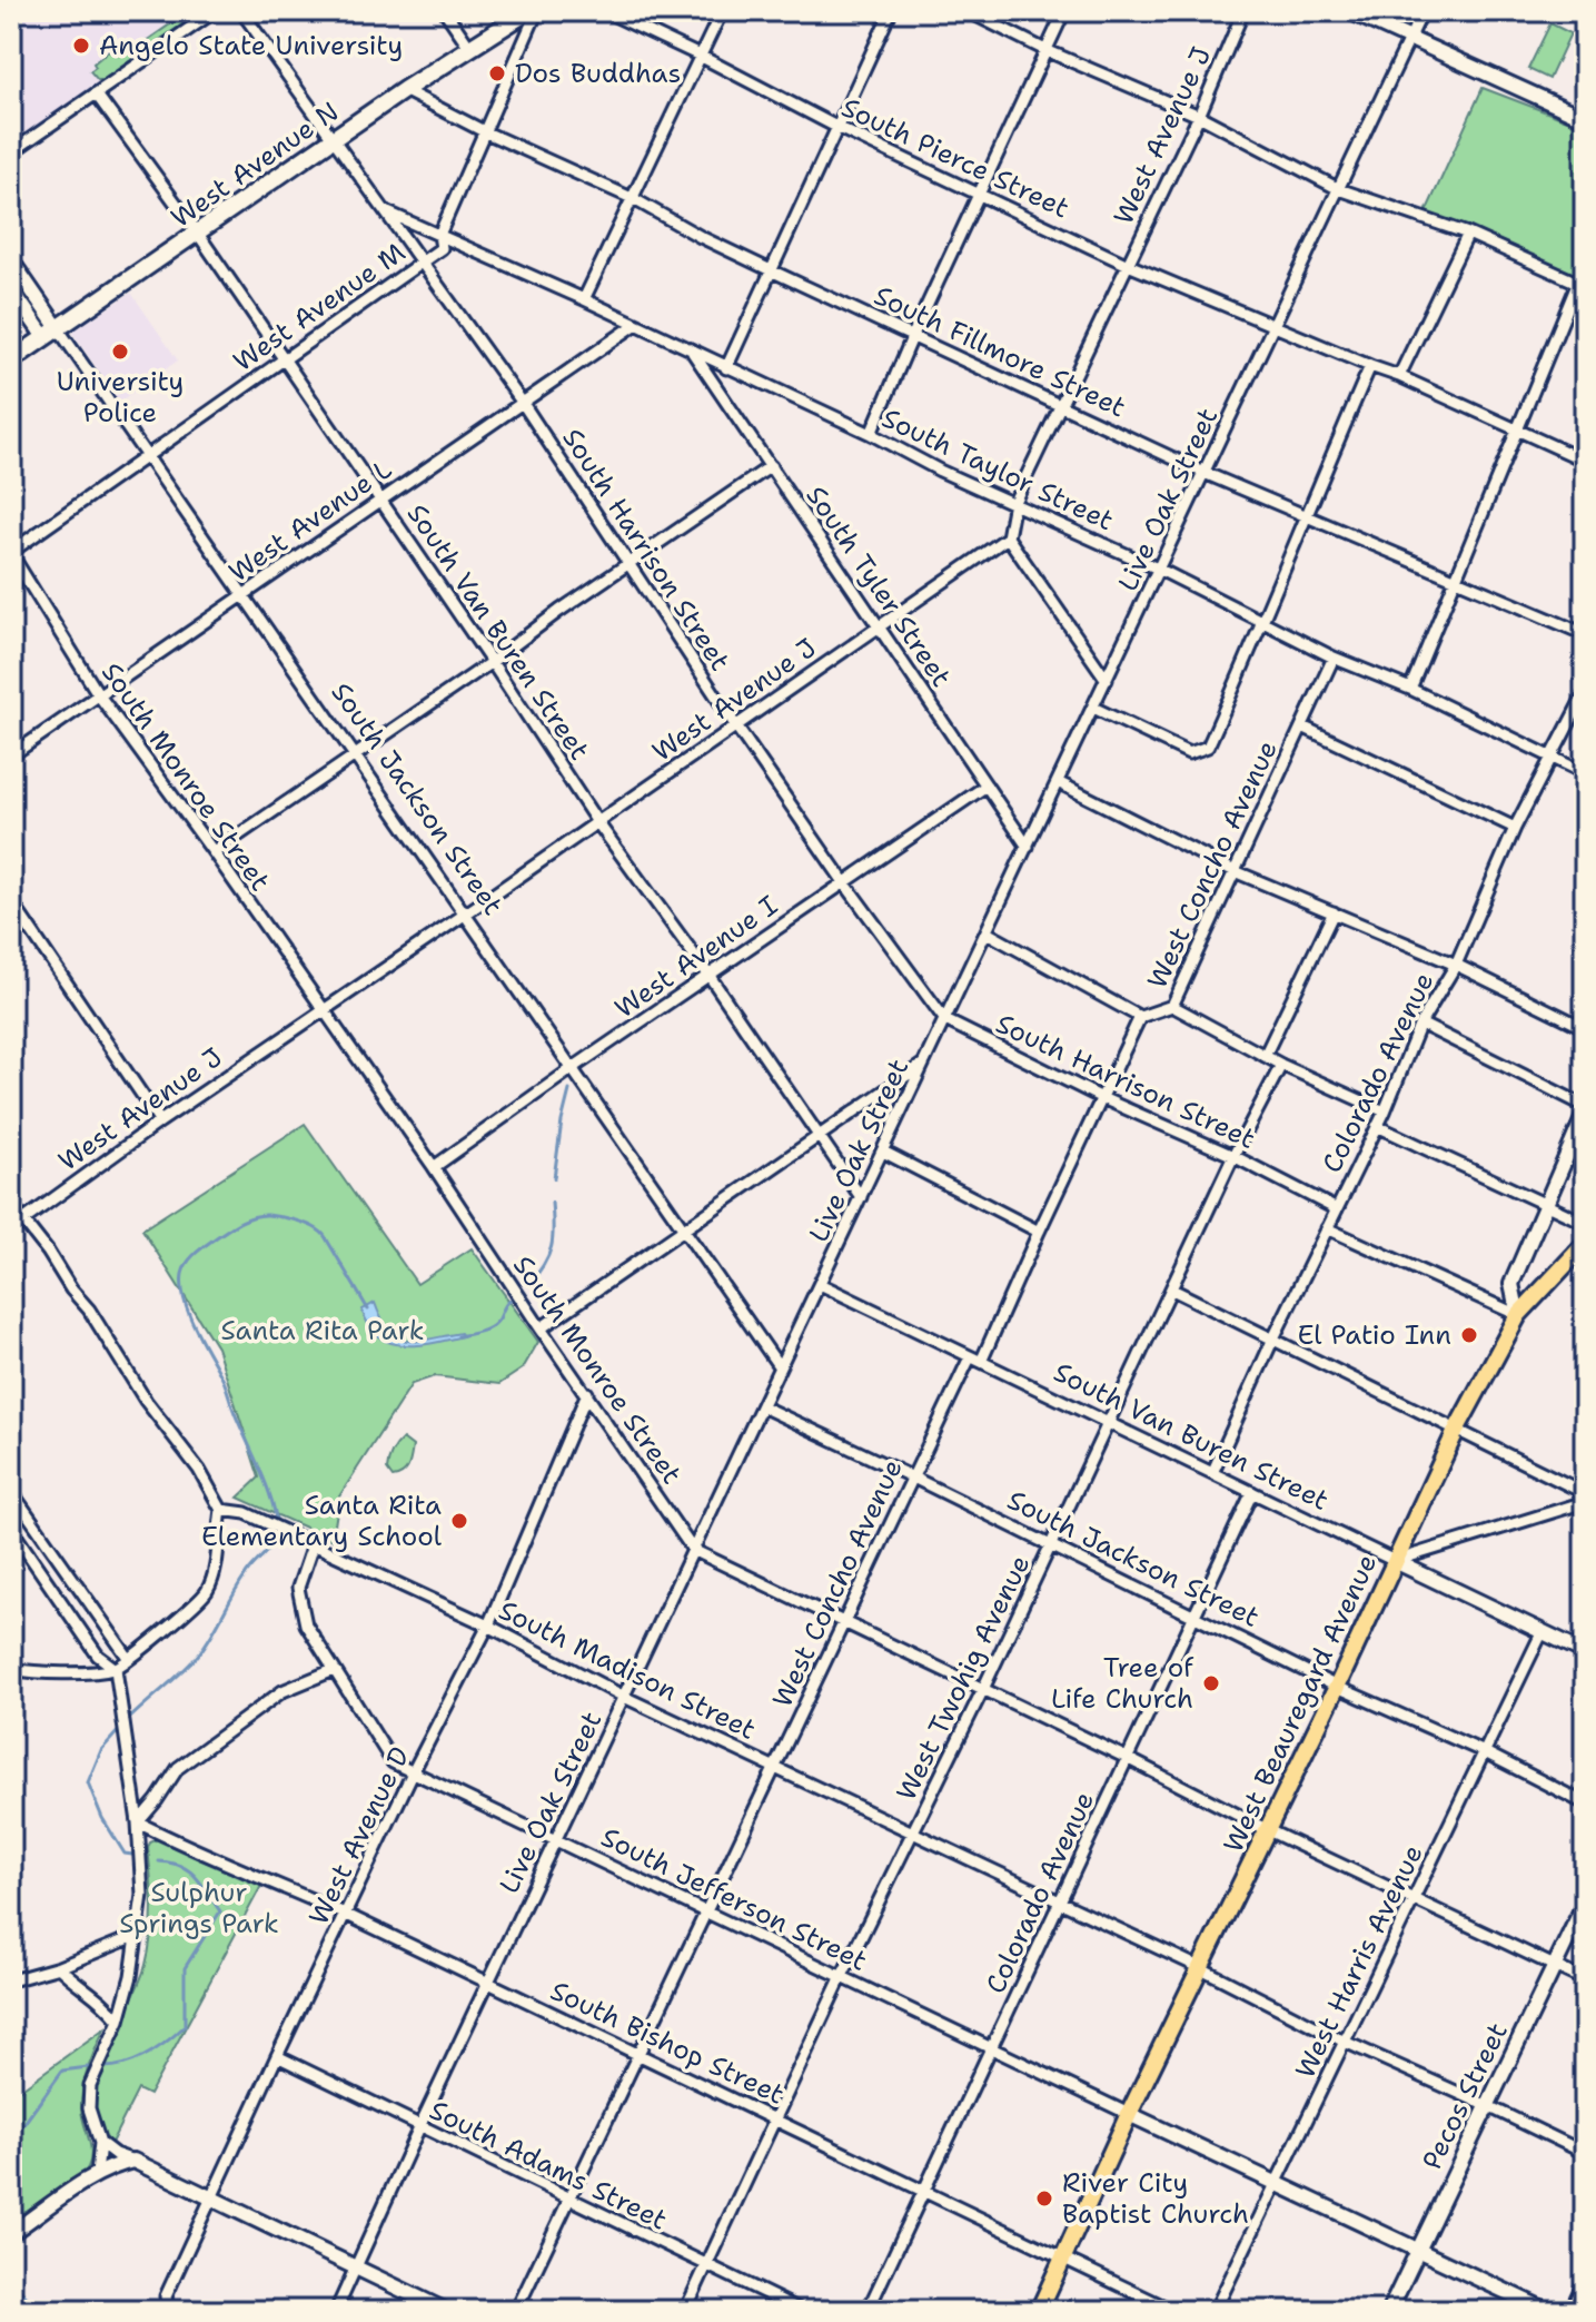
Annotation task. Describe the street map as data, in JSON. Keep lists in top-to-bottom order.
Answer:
{
  "streets": {
    "main road": ["West Avenue N", "West Beauregard Avenue"],
    "street": [
      "West Avenue J",
      "South Pierce Street",
      "West Avenue M",
      "South Fillmore Street",
      "South Taylor Street",
      "Live Oak Street",
      "West Avenue L",
      "South Harrison Street",
      "South Tyler Street",
      "South Van Buren Street",
      "South Monroe Street",
      "South Jackson Street",
      "West Concho Avenue",
      "West Avenue I",
      "Colorado Avenue",
      "South Madison Street",
      "West Twohig Avenue",
      "West Avenue D",
      "South Jefferson Street",
      "West Harris Avenue",
      "South Bishop Street",
      "Pecos Street",
      "South Adams Street"
    ]
  },
  "crossings": [
    ["West Avenue J", "South Pierce Street"],
    ["West Avenue J", "South Fillmore Street"],
    ["West Avenue J", "South Taylor Street"],
    ["West Avenue J", "South Harrison Street"],
    ["West Avenue J", "South Tyler Street"],
    ["West Avenue J", "South Van Buren Street"],
    ["West Avenue J", "South Monroe Street"],
    ["West Avenue J", "South Jackson Street"],
    ["South Pierce Street", "Live Oak Street"],
    ["West Avenue N", "South Fillmore Street"],
    ["West Avenue N", "South Harrison Street"],
    ["West Avenue N", "South Van Buren Street"],
    ["West Avenue N", "South Jackson Street"],
    ["West Avenue M", "South Fillmore Street"],
    ["West Avenue M", "South Taylor Street"],
    ["West Avenue M", "South Harrison Street"],
    ["West Avenue M", "South Van Buren Street"],
    ["West Avenue M", "South Monroe Street"],
    ["West Avenue M", "South Jackson Street"],
    ["South Fillmore Street", "Live Oak Street"],
    ["South Taylor Street", "Live Oak Street"],
    ["South Taylor Street", "West Avenue L"],
    ["South Taylor Street", "South Harrison Street"],
    ["South Taylor Street", "South Tyler Street"],
    ["South Taylor Street", "West Concho Avenue"],
    ["South Taylor Street", "Colorado Avenue"],
    ["Live Oak Street", "South Harrison Street"],
    ["Live Oak Street", "South Tyler Street"],
    ["Live Oak Street", "South Van Buren Street"],
    ["Live Oak Street", "South Monroe Street"],
    ["Live Oak Street", "South Jackson Street"],
    ["Live Oak Street", "South Madison Street"],
    ["Live Oak Street", "South Jefferson Street"],
    ["Live Oak Street", "South Bishop Street"],
    ["Live Oak Street", "South Adams Street"],
    ["West Avenue L", "South Harrison Street"],
    ["West Avenue L", "South Van Buren Street"],
    ["West Avenue L", "South Monroe Street"],
    ["West Avenue L", "South Jackson Street"],
    ["South Harrison Street", "West Concho Avenue"],
    ["South Harrison Street", "West Avenue I"],
    ["South Harrison Street", "Colorado Avenue"],
    ["South Harrison Street", "West Twohig Avenue"],
    ["South Tyler Street", "West Avenue I"],
    ["South Van Buren Street", "West Concho Avenue"],
    ["South Van Buren Street", "West Avenue I"],
    ["South Van Buren Street", "Colorado Avenue"],
    ["South Van Buren Street", "West Twohig Avenue"],
    ["South Van Buren Street", "West Beauregard Avenue"],
    ["South Van Buren Street", "West Harris Avenue"],
    ["South Monroe Street", "West Concho Avenue"],
    ["South Monroe Street", "West Avenue I"],
    ["South Monroe Street", "Colorado Avenue"],
    ["South Monroe Street", "West Twohig Avenue"],
    ["South Monroe Street", "West Beauregard Avenue"],
    ["South Monroe Street", "West Avenue D"],
    ["South Monroe Street", "West Harris Avenue"],
    ["South Monroe Street", "Pecos Street"],
    ["South Jackson Street", "West Concho Avenue"],
    ["South Jackson Street", "West Avenue I"],
    ["South Jackson Street", "Colorado Avenue"],
    ["South Jackson Street", "West Twohig Avenue"],
    ["South Jackson Street", "West Beauregard Avenue"],
    ["South Jackson Street", "West Harris Avenue"],
    ["West Concho Avenue", "South Madison Street"],
    ["West Concho Avenue", "South Jefferson Street"],
    ["West Concho Avenue", "South Bishop Street"],
    ["West Concho Avenue", "South Adams Street"],
    ["Colorado Avenue", "South Madison Street"],
    ["Colorado Avenue", "South Jefferson Street"],
    ["Colorado Avenue", "South Bishop Street"],
    ["South Madison Street", "West Twohig Avenue"],
    ["South Madison Street", "West Beauregard Avenue"],
    ["South Madison Street", "West Avenue D"],
    ["South Madison Street", "South Jefferson Street"],
    ["South Madison Street", "West Harris Avenue"],
    ["South Madison Street", "Pecos Street"],
    ["West Twohig Avenue", "South Jefferson Street"],
    ["West Twohig Avenue", "South Bishop Street"],
    ["West Twohig Avenue", "South Adams Street"],
    ["West Beauregard Avenue", "South Jefferson Street"],
    ["West Beauregard Avenue", "South Bishop Street"],
    ["West Avenue D", "South Jefferson Street"],
    ["West Avenue D", "South Bishop Street"],
    ["West Avenue D", "South Adams Street"],
    ["South Jefferson Street", "West Harris Avenue"],
    ["South Jefferson Street", "Pecos Street"]
  ],
  "parks": ["Santa Rita Park", "Sulphur Springs Park"],
  "places": [
    "Angelo State University",
    "Dos Buddhas",
    "University Police",
    "El Patio Inn",
    "Santa Rita Elementary School",
    "Tree of Life Church",
    "River City Baptist Church"
  ]
}
